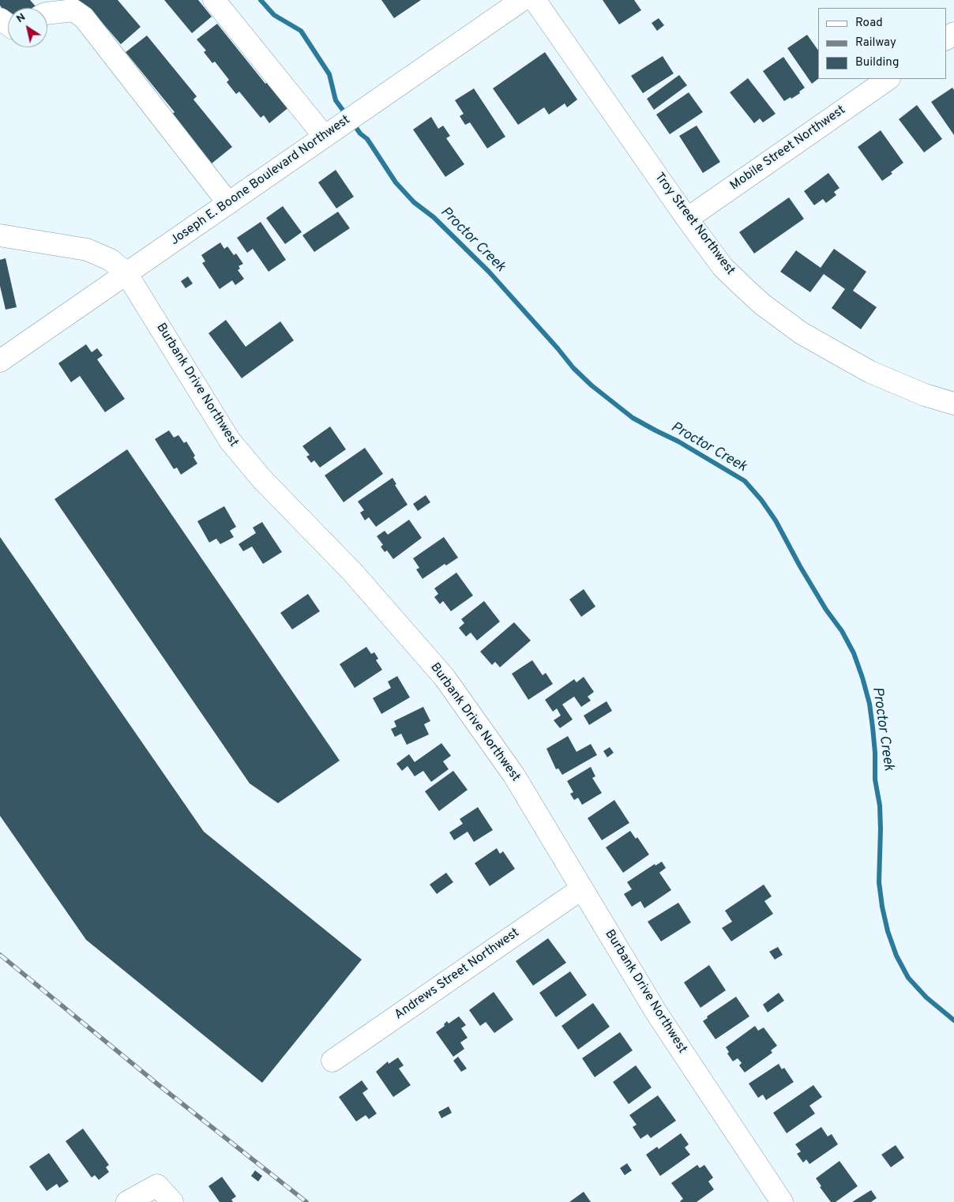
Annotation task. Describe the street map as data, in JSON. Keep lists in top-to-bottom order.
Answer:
{
  "streets": {
    "street": [
      "Mobile Street Northwest",
      "Joseph E. Boone Boulevard Northwest",
      "Troy Street Northwest",
      "Burbank Drive Northwest",
      "Andrews Street Northwest"
    ]
  },
  "crossings": [
    ["Mobile Street Northwest", "Troy Street Northwest"],
    ["Joseph E. Boone Boulevard Northwest", "Burbank Drive Northwest"],
    ["Burbank Drive Northwest", "Andrews Street Northwest"]
  ],
  "water": ["Proctor Creek"],
  "legend": ["Road", "Railway", "Building"],
  "north": "top left"
}
